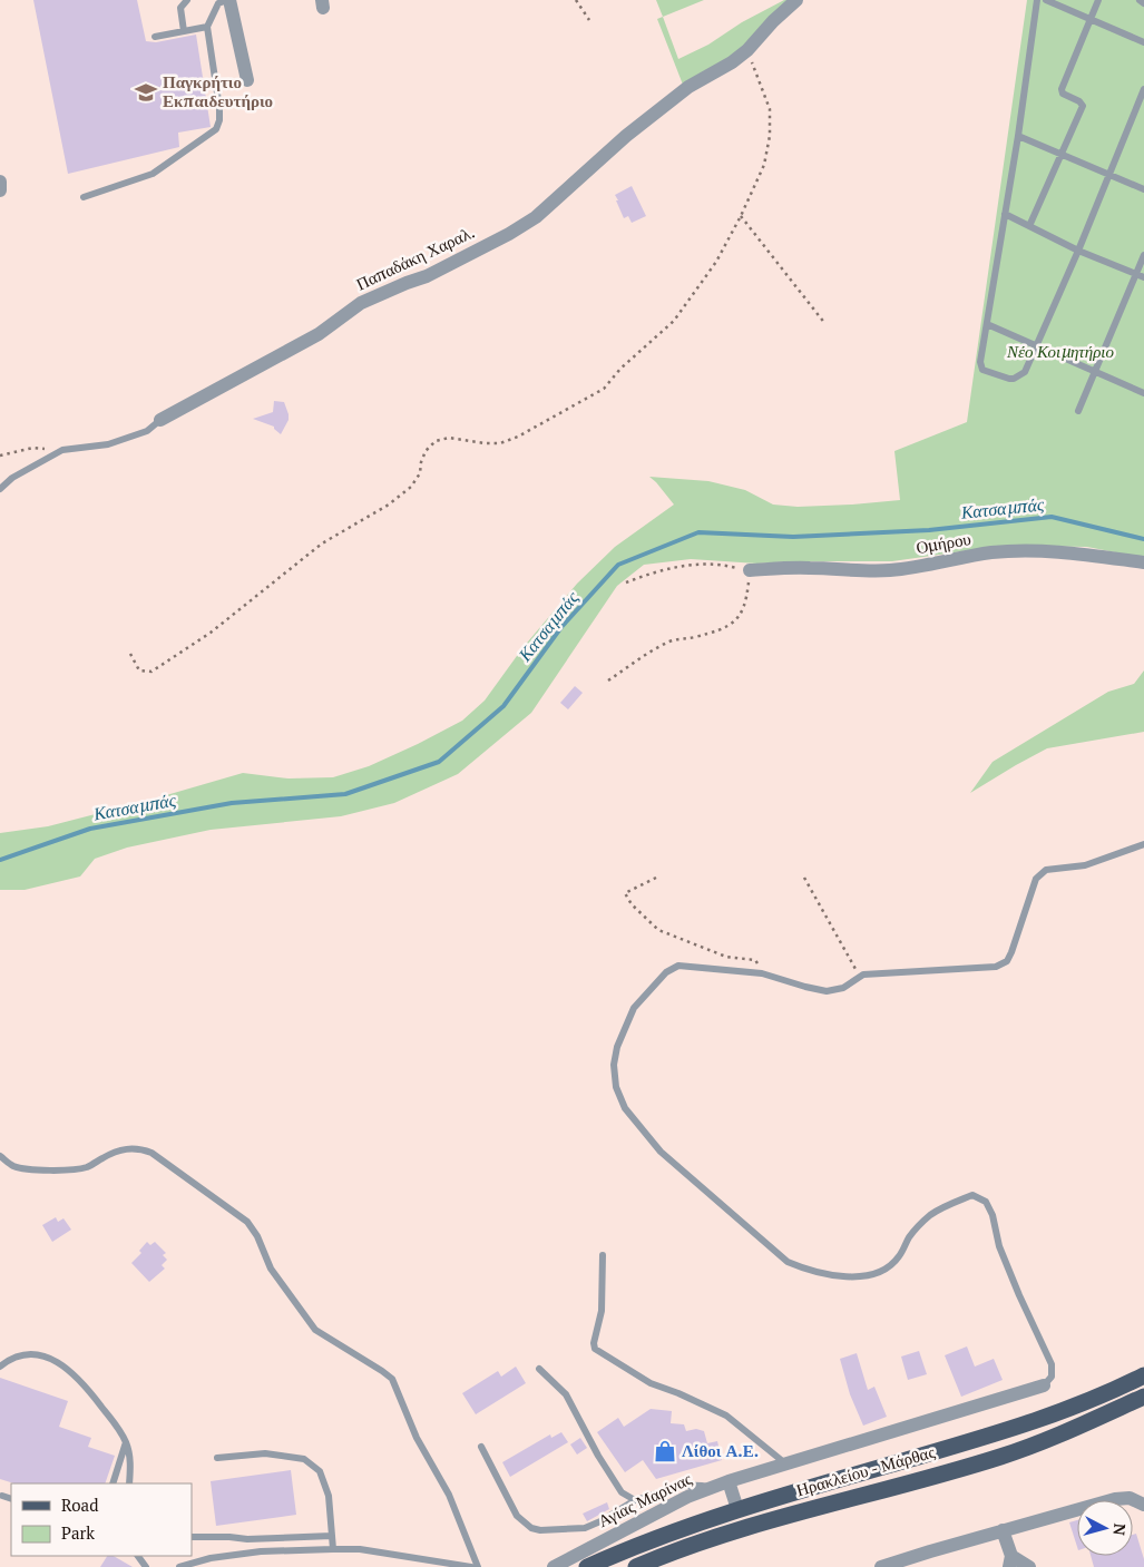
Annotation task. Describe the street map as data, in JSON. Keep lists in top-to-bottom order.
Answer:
{
  "streets": {
    "main road": ["Ηρακλείου - Μάρθας"],
    "street": ["Παπαδάκη Χαραλ.", "Ομήρου", "Αγίας Μαρίνας"]
  },
  "water": ["Κατσαμπάς"],
  "parks": ["Νέο Κοιμητήριο"],
  "places": {
    "school or university": ["Παγκρήτιο Εκπαιδευτήριο"],
    "shop": ["Λίθοι Α.Ε."]
  },
  "legend": ["Road", "Park"],
  "north": "right"
}
